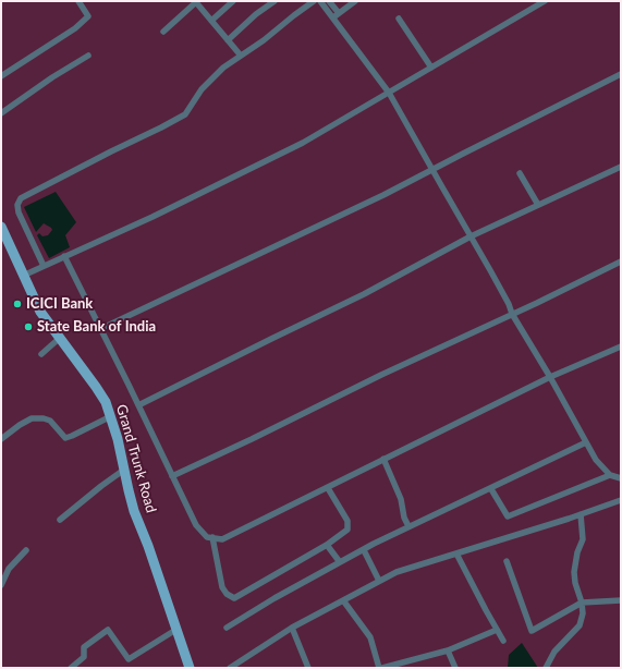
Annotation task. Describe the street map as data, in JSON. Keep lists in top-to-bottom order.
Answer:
{
  "streets": {
    "main road": ["Grand Trunk Road"]
  },
  "places": ["ICICI Bank", "State Bank of India"]
}
